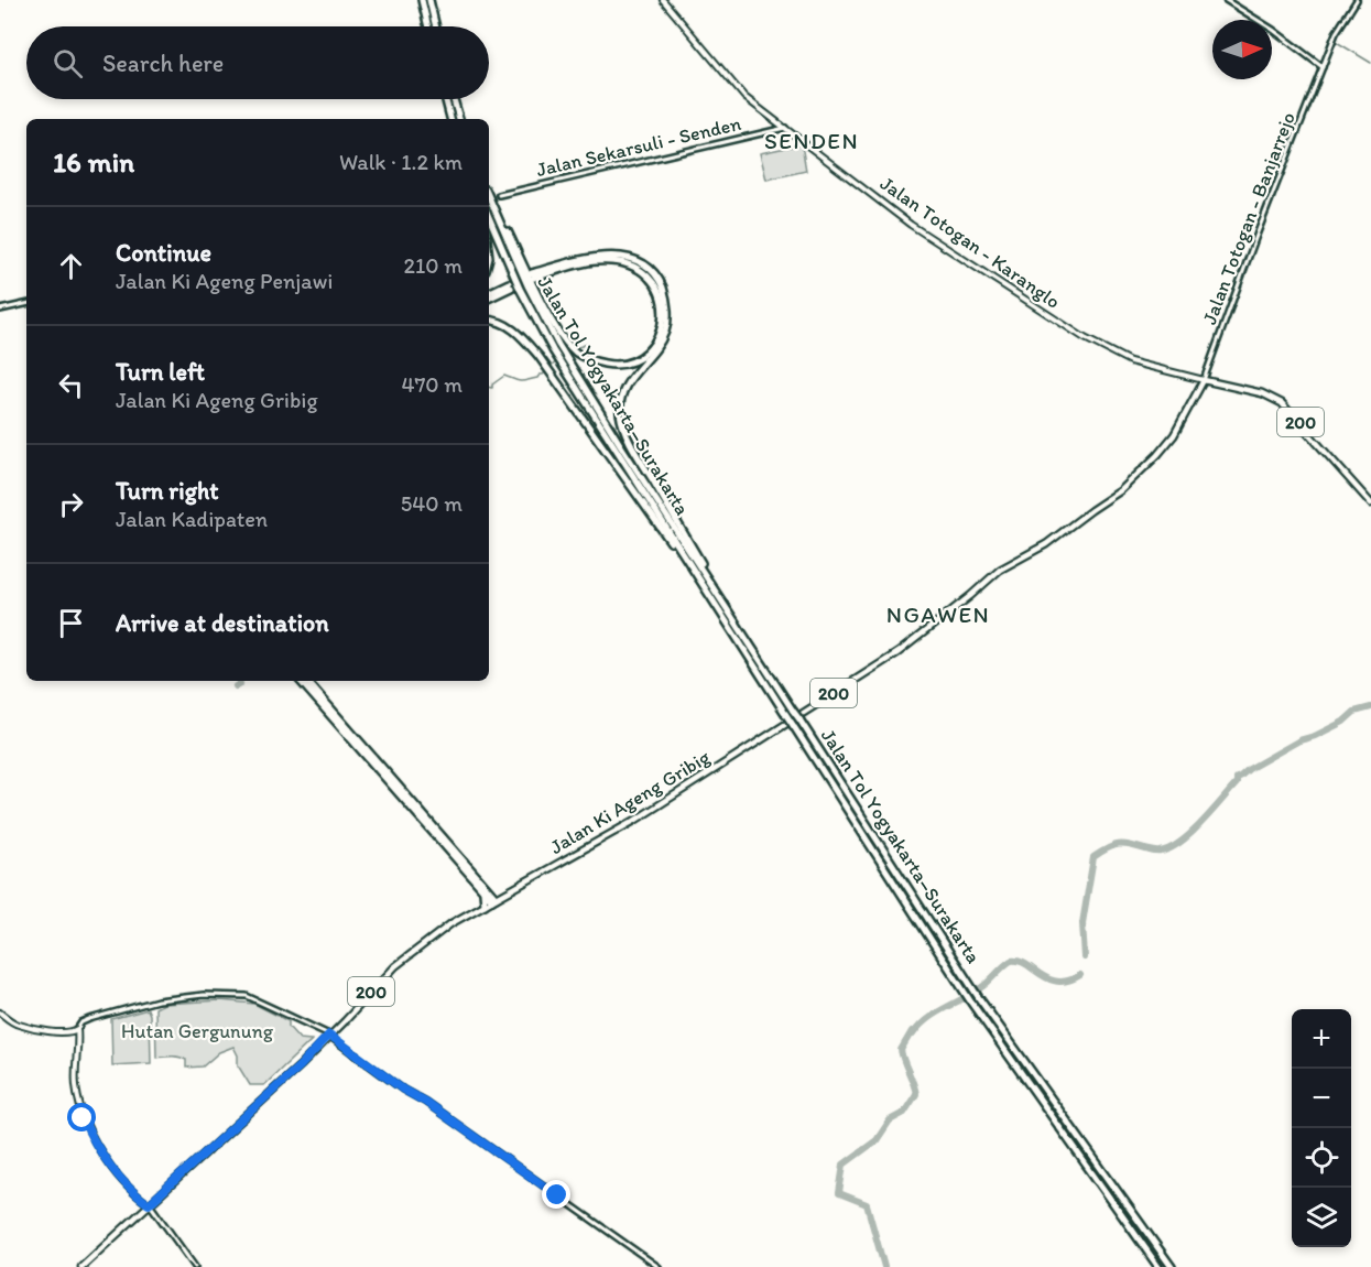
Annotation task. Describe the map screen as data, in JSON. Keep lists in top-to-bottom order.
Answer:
{
  "streets": {
    "highway": ["Jalan Tol Yogyakarta–Surakarta"],
    "main road": ["Jalan Totogan - Karanglo", "200", "Jalan Ki Ageng Gribig"],
    "street": ["Jalan Sekarsuli - Senden", "Jalan Totogan - Banjarrejo"]
  },
  "crossings": [
    ["Jalan Sekarsuli - Senden", "Jalan Totogan - Karanglo"],
    ["Jalan Totogan - Banjarrejo", "Jalan Totogan - Karanglo"],
    ["Jalan Totogan - Banjarrejo", "200"],
    ["Jalan Totogan - Banjarrejo", "Jalan Ki Ageng Gribig"],
    ["Jalan Totogan - Karanglo", "200"],
    ["Jalan Totogan - Karanglo", "Jalan Ki Ageng Gribig"],
    ["200", "Jalan Ki Ageng Gribig"]
  ],
  "districts": ["SENDEN", "NGAWEN"],
  "parks": ["Hutan Gergunung"],
  "north": "right",
  "page": {
    "search": "Search here",
    "heading": ["16 min", "Walk · 1.2 km"],
    "list": [
      ["Continue", "Jalan Ki Ageng Penjawi", "210 m"],
      ["Turn left", "Jalan Ki Ageng Gribig", "470 m"],
      ["Turn right", "Jalan Kadipaten", "540 m"],
      "Arrive at destination"
    ],
    "map_buttons": ["+", "−"]
  }
}
